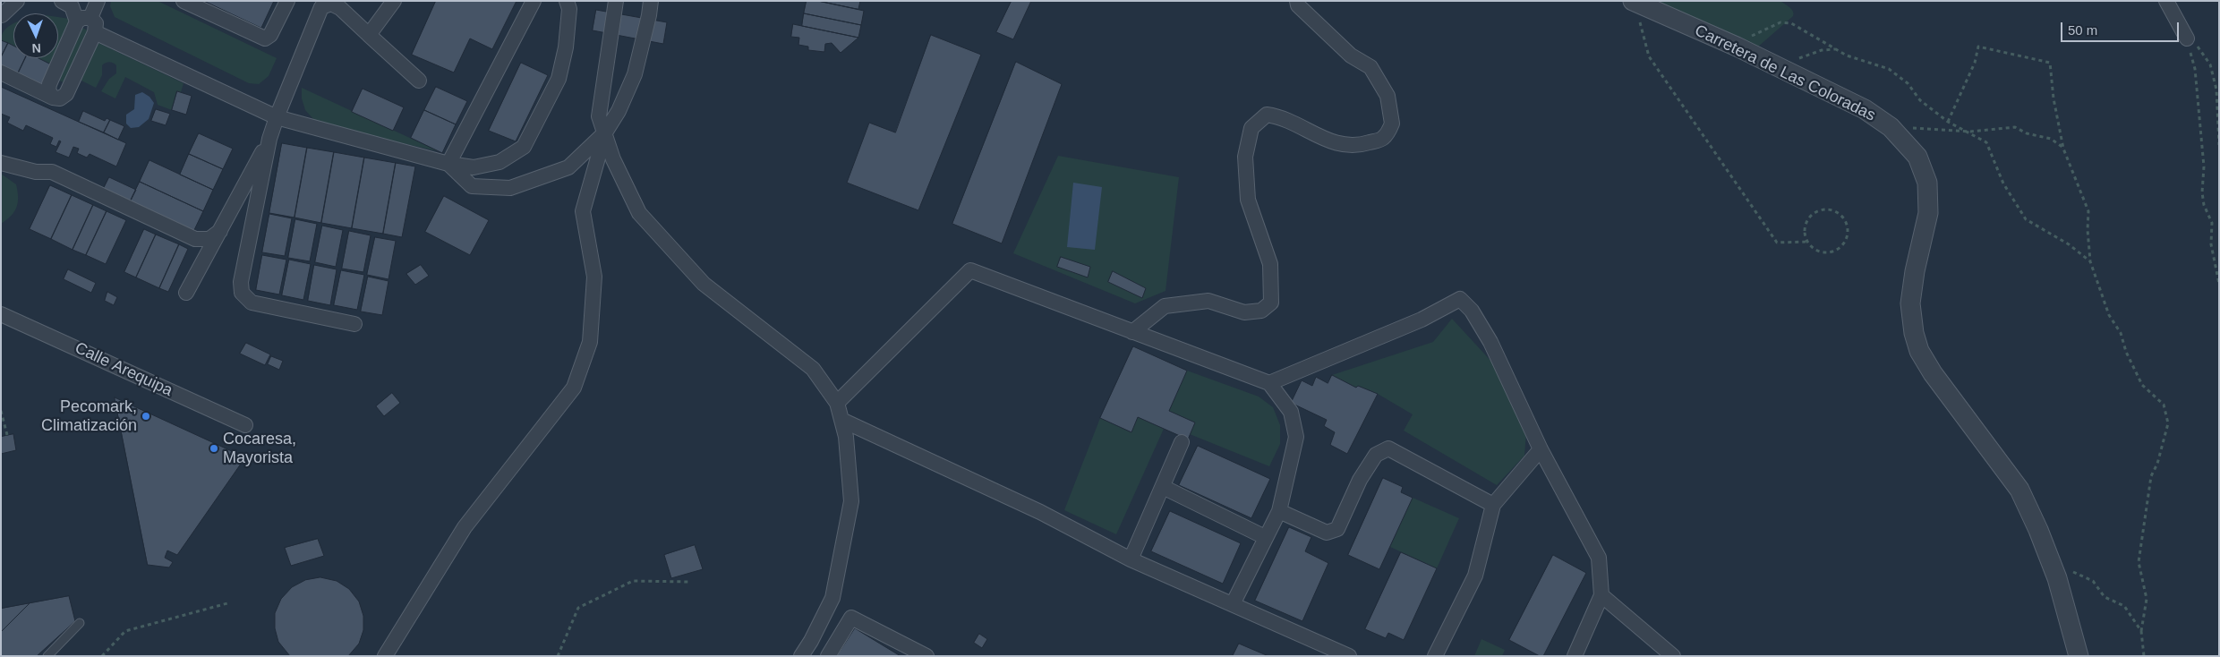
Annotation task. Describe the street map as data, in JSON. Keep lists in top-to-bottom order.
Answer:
{
  "streets": {
    "street": ["Carretera de Las Coloradas", "Calle Arequipa"]
  },
  "places": ["Pecomark, Climatización", "Cocaresa, Mayorista"],
  "scale_bar": "50 m",
  "north": "bottom"
}
